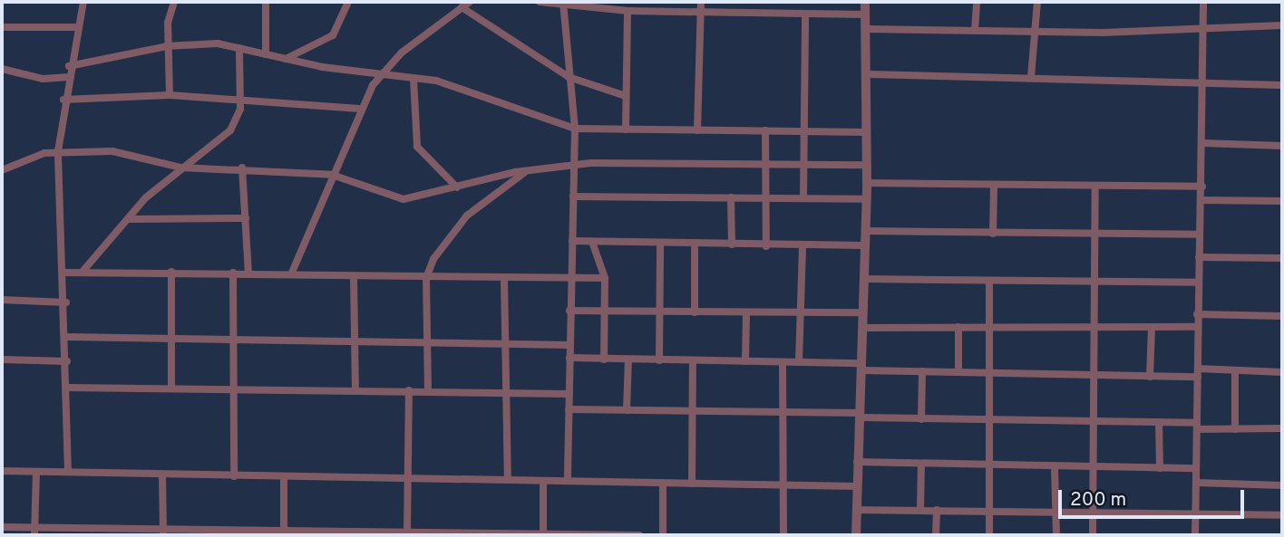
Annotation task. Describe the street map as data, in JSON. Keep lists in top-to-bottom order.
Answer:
{
  "scale_bar": "200 m"
}
